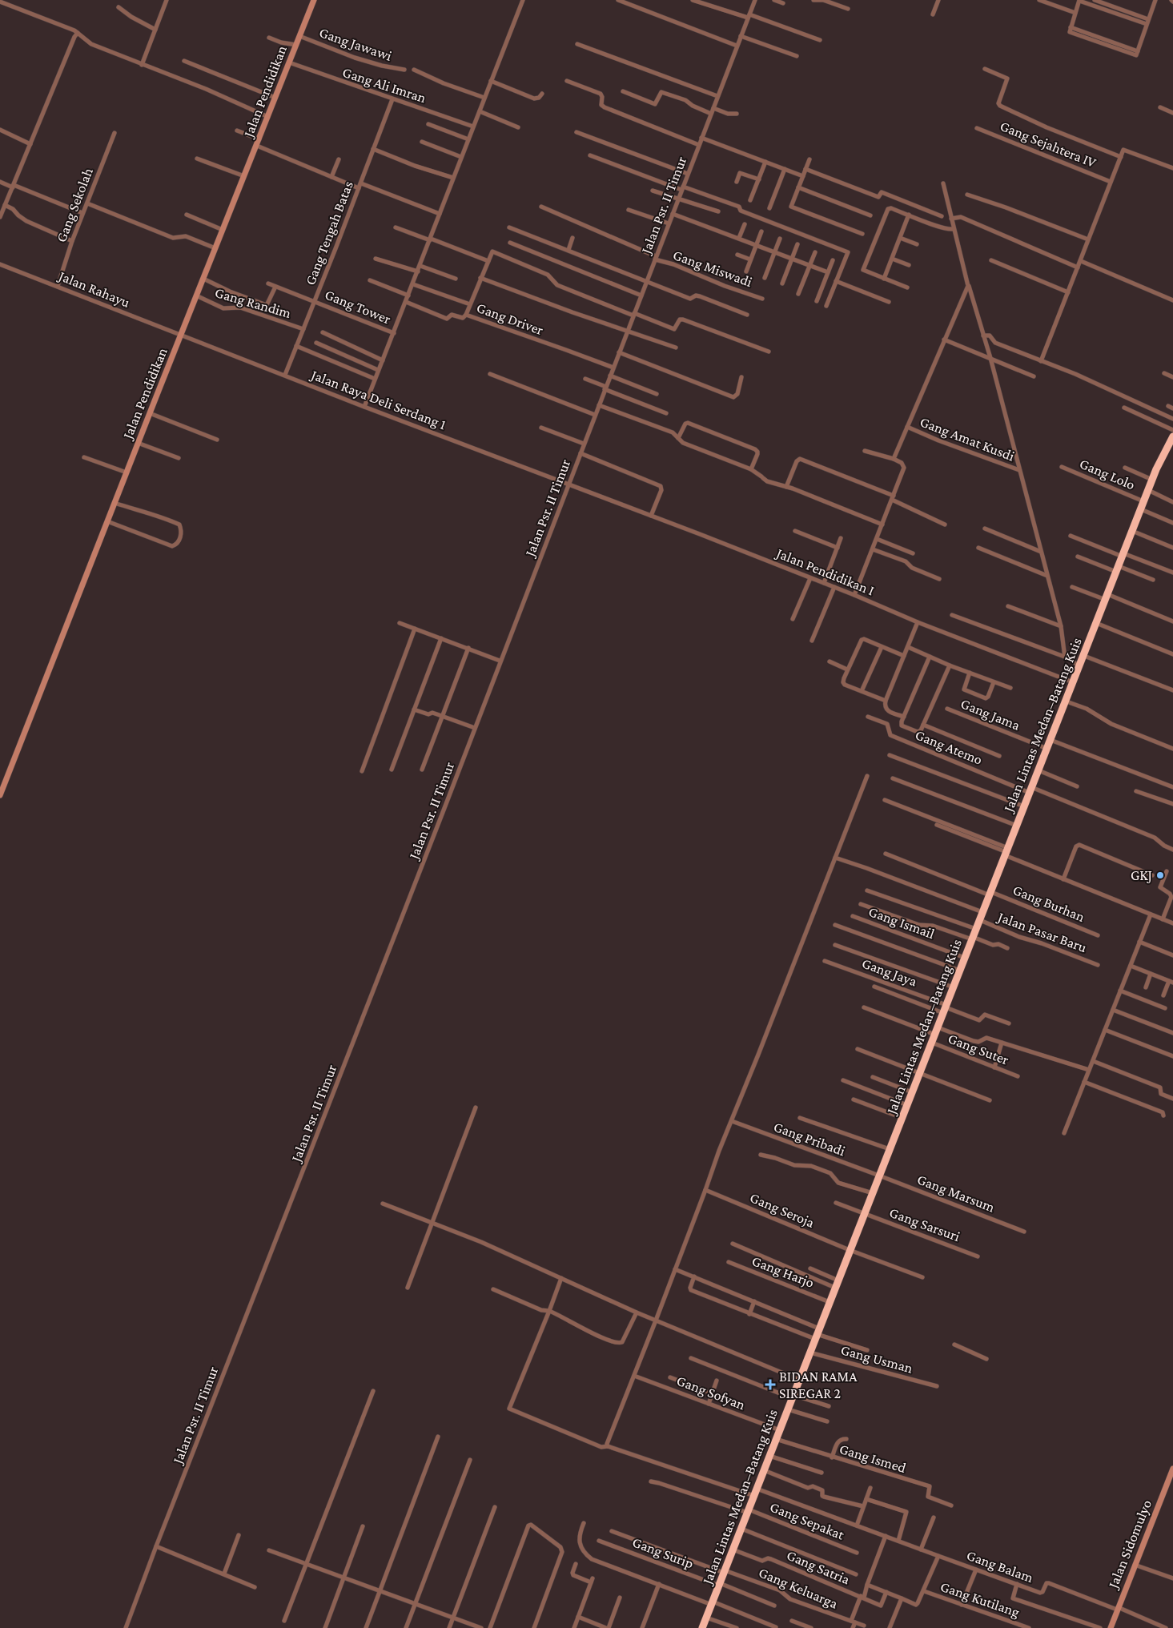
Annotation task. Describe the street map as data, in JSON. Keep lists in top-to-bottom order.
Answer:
{
  "streets": {
    "highway": ["Jalan Lintas Medan–Batang Kuis"],
    "main road": ["Jalan Pendidikan", "Jalan Sidomulyo"],
    "street": [
      "Gang Jawawi",
      "Gang Ali Imran",
      "Gang Sejahtera IV",
      "Gang Sekolah",
      "Jalan Psr. II Timur",
      "Gang Tengah Batas",
      "Gang Miswadi",
      "Jalan Rahayu",
      "Gang Randim",
      "Gang Tower",
      "Gang Driver",
      "Jalan Raya Deli Serdang 1",
      "Gang Amat Kusdi",
      "Gang Lolo",
      "Jalan Pendidikan I",
      "Gang Jama",
      "Gang Atemo",
      "Gang Burhan",
      "Gang Ismail",
      "Jalan Pasar Baru",
      "Gang Jaya",
      "Gang Suter",
      "Gang Pribadi",
      "Gang Marsum",
      "Gang Seroja",
      "Gang Sarsuri",
      "Gang Harjo",
      "Gang Usman",
      "Gang Sofyan",
      "Gang Ismed",
      "Gang Sepakat",
      "Gang Surip",
      "Gang Balam",
      "Gang Satria",
      "Gang Keluarga",
      "Gang Kutilang"
    ]
  },
  "crossings": [
    ["Gang Jawawi", "Jalan Pendidikan"],
    ["Gang Ali Imran", "Jalan Pendidikan"],
    ["Gang Ali Imran", "Gang Tengah Batas"],
    ["Jalan Pendidikan", "Jalan Rahayu"],
    ["Jalan Pendidikan", "Gang Randim"],
    ["Jalan Pendidikan", "Jalan Raya Deli Serdang 1"],
    ["Gang Sekolah", "Jalan Rahayu"],
    ["Jalan Psr. II Timur", "Gang Miswadi"],
    ["Jalan Psr. II Timur", "Gang Driver"],
    ["Jalan Psr. II Timur", "Jalan Raya Deli Serdang 1"],
    ["Jalan Psr. II Timur", "Jalan Pendidikan I"],
    ["Gang Tengah Batas", "Gang Randim"],
    ["Gang Tengah Batas", "Gang Tower"],
    ["Gang Tengah Batas", "Jalan Raya Deli Serdang 1"],
    ["Jalan Rahayu", "Jalan Raya Deli Serdang 1"],
    ["Jalan Raya Deli Serdang 1", "Jalan Pendidikan I"],
    ["Gang Lolo", "Jalan Lintas Medan–Batang Kuis"],
    ["Jalan Pendidikan I", "Jalan Lintas Medan–Batang Kuis"],
    ["Gang Jama", "Jalan Lintas Medan–Batang Kuis"],
    ["Jalan Lintas Medan–Batang Kuis", "Gang Atemo"],
    ["Jalan Lintas Medan–Batang Kuis", "Gang Burhan"],
    ["Jalan Lintas Medan–Batang Kuis", "Gang Ismail"],
    ["Jalan Lintas Medan–Batang Kuis", "Jalan Pasar Baru"],
    ["Jalan Lintas Medan–Batang Kuis", "Gang Jaya"],
    ["Jalan Lintas Medan–Batang Kuis", "Gang Suter"],
    ["Jalan Lintas Medan–Batang Kuis", "Gang Pribadi"],
    ["Jalan Lintas Medan–Batang Kuis", "Gang Marsum"],
    ["Jalan Lintas Medan–Batang Kuis", "Gang Seroja"],
    ["Jalan Lintas Medan–Batang Kuis", "Gang Sarsuri"],
    ["Jalan Lintas Medan–Batang Kuis", "Gang Harjo"],
    ["Jalan Lintas Medan–Batang Kuis", "Gang Usman"],
    ["Jalan Lintas Medan–Batang Kuis", "Gang Sofyan"],
    ["Jalan Lintas Medan–Batang Kuis", "Gang Ismed"],
    ["Jalan Lintas Medan–Batang Kuis", "Gang Sepakat"],
    ["Jalan Lintas Medan–Batang Kuis", "Gang Surip"],
    ["Jalan Lintas Medan–Batang Kuis", "Gang Balam"],
    ["Jalan Lintas Medan–Batang Kuis", "Gang Satria"],
    ["Jalan Lintas Medan–Batang Kuis", "Gang Keluarga"],
    ["Gang Pribadi", "Gang Marsum"],
    ["Jalan Sidomulyo", "Gang Balam"]
  ],
  "places": {
    "other": ["GKJ"],
    "health": ["BIDAN RAMA SIREGAR 2"]
  }
}
